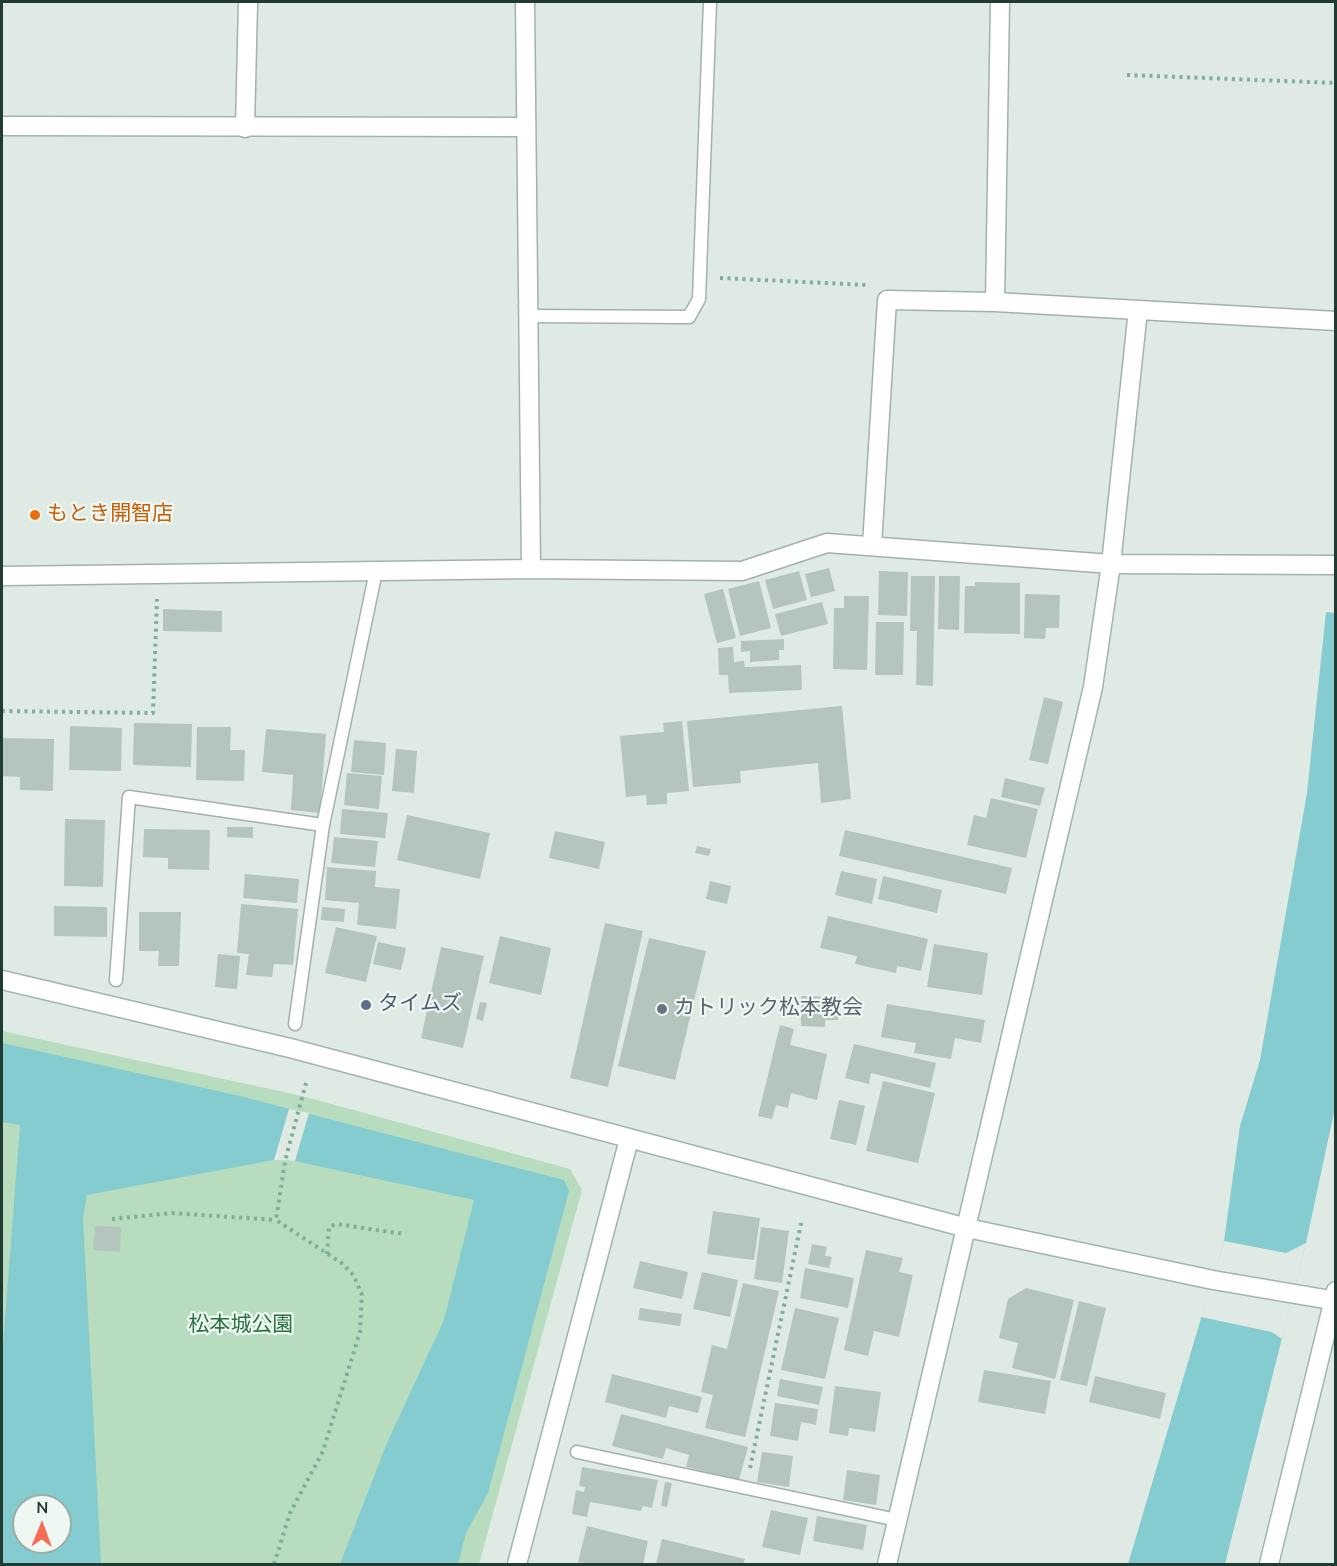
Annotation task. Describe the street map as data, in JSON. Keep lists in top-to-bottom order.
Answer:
{
  "parks": ["松本城公園"],
  "places": ["もとき開智店", "タイムズ", "カトリック松本教会"],
  "north": "top"
}
